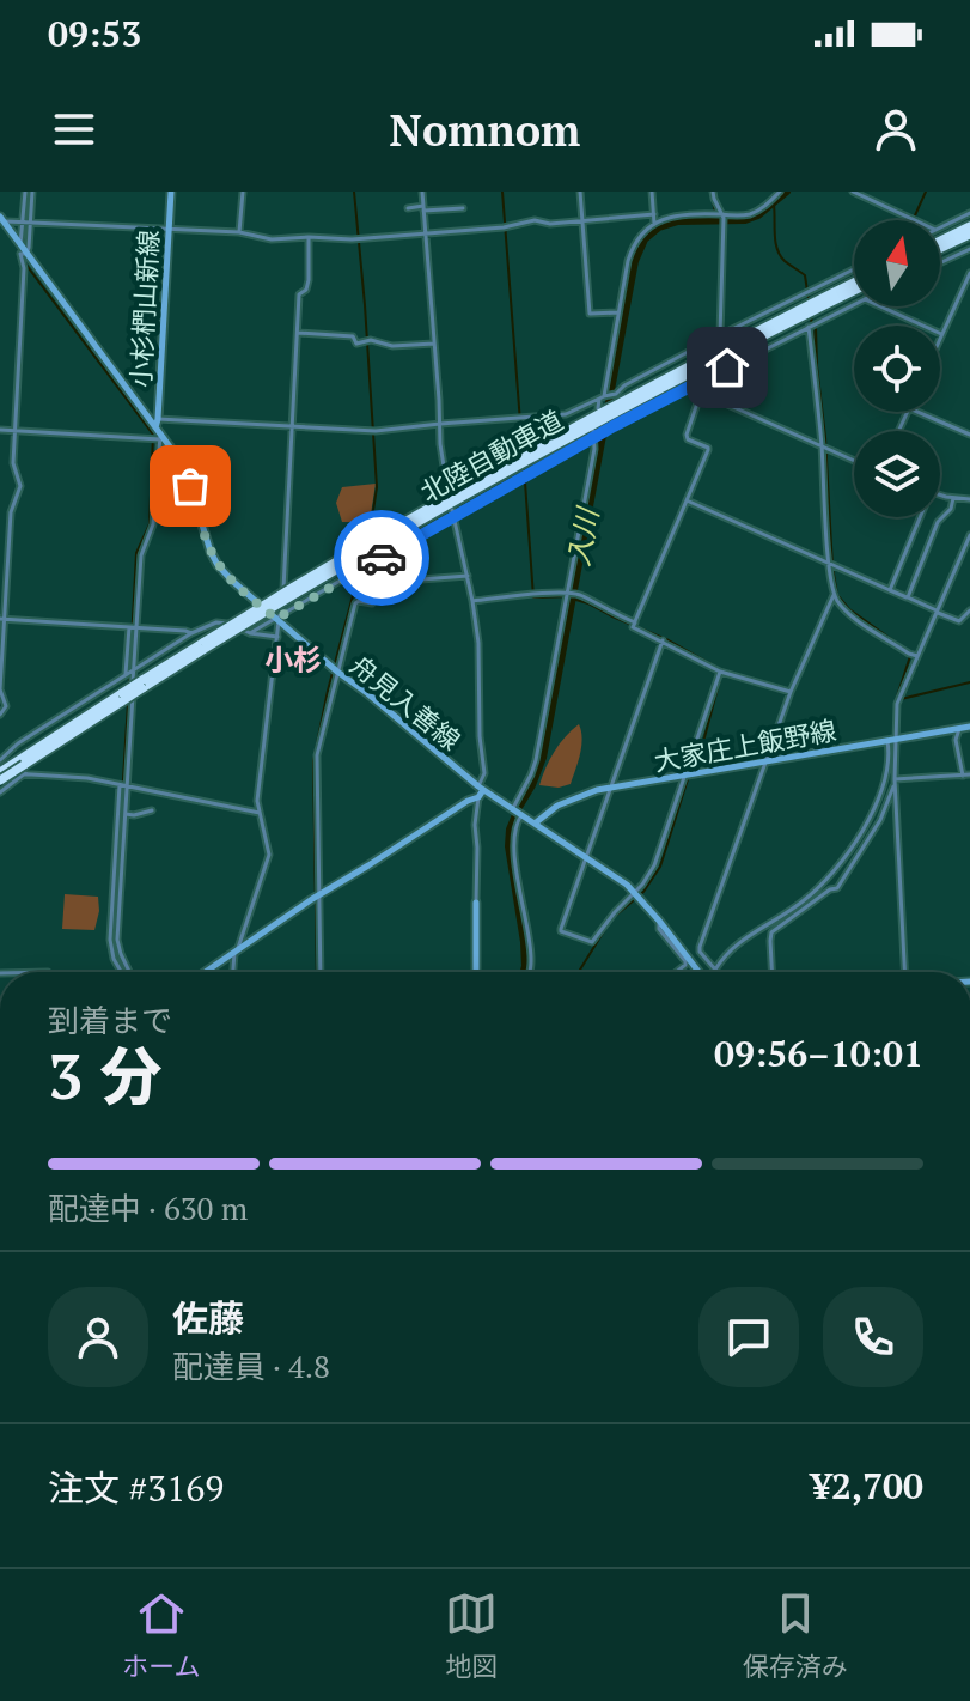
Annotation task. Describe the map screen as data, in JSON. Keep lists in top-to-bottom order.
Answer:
{
  "streets": {
    "highway": ["北陸自動車道"],
    "main road": ["小杉椚山新線", "舟見入善線", "大家庄上飯野線"]
  },
  "crossings": [
    ["小杉椚山新線", "舟見入善線"],
    ["舟見入善線", "大家庄上飯野線"]
  ],
  "districts": ["小杉"],
  "water": ["入川"],
  "north": "top",
  "page": {
    "status": "09:53",
    "header": "Nomnom",
    "heading": ["3 分", "到着まで", "09:56–10:01"],
    "panel": [
      "佐藤",
      "配達員 · 4.8",
      "注文 #3169",
      "¥2,700"
    ],
    "bar": "配達中 · 630 m",
    "tabs": ["ホーム", "地図", "保存済み"]
  }
}
